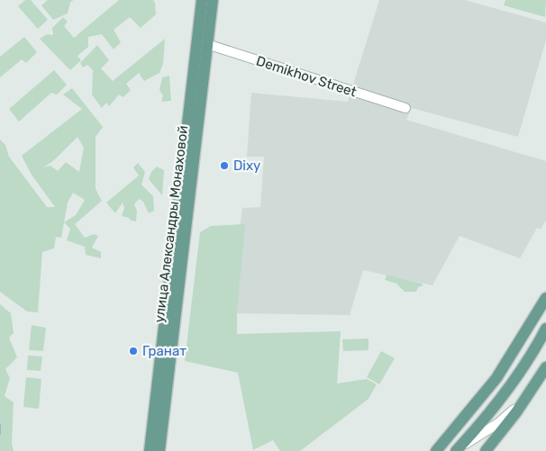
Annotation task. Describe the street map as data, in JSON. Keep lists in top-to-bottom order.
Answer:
{
  "streets": {
    "main road": ["улица Александры Монаховой"],
    "street": ["Demikhov Street"]
  },
  "crossings": [
    ["Demikhov Street", "улица Александры Монаховой"]
  ],
  "places": ["Dixy", "Гранат"]
}
